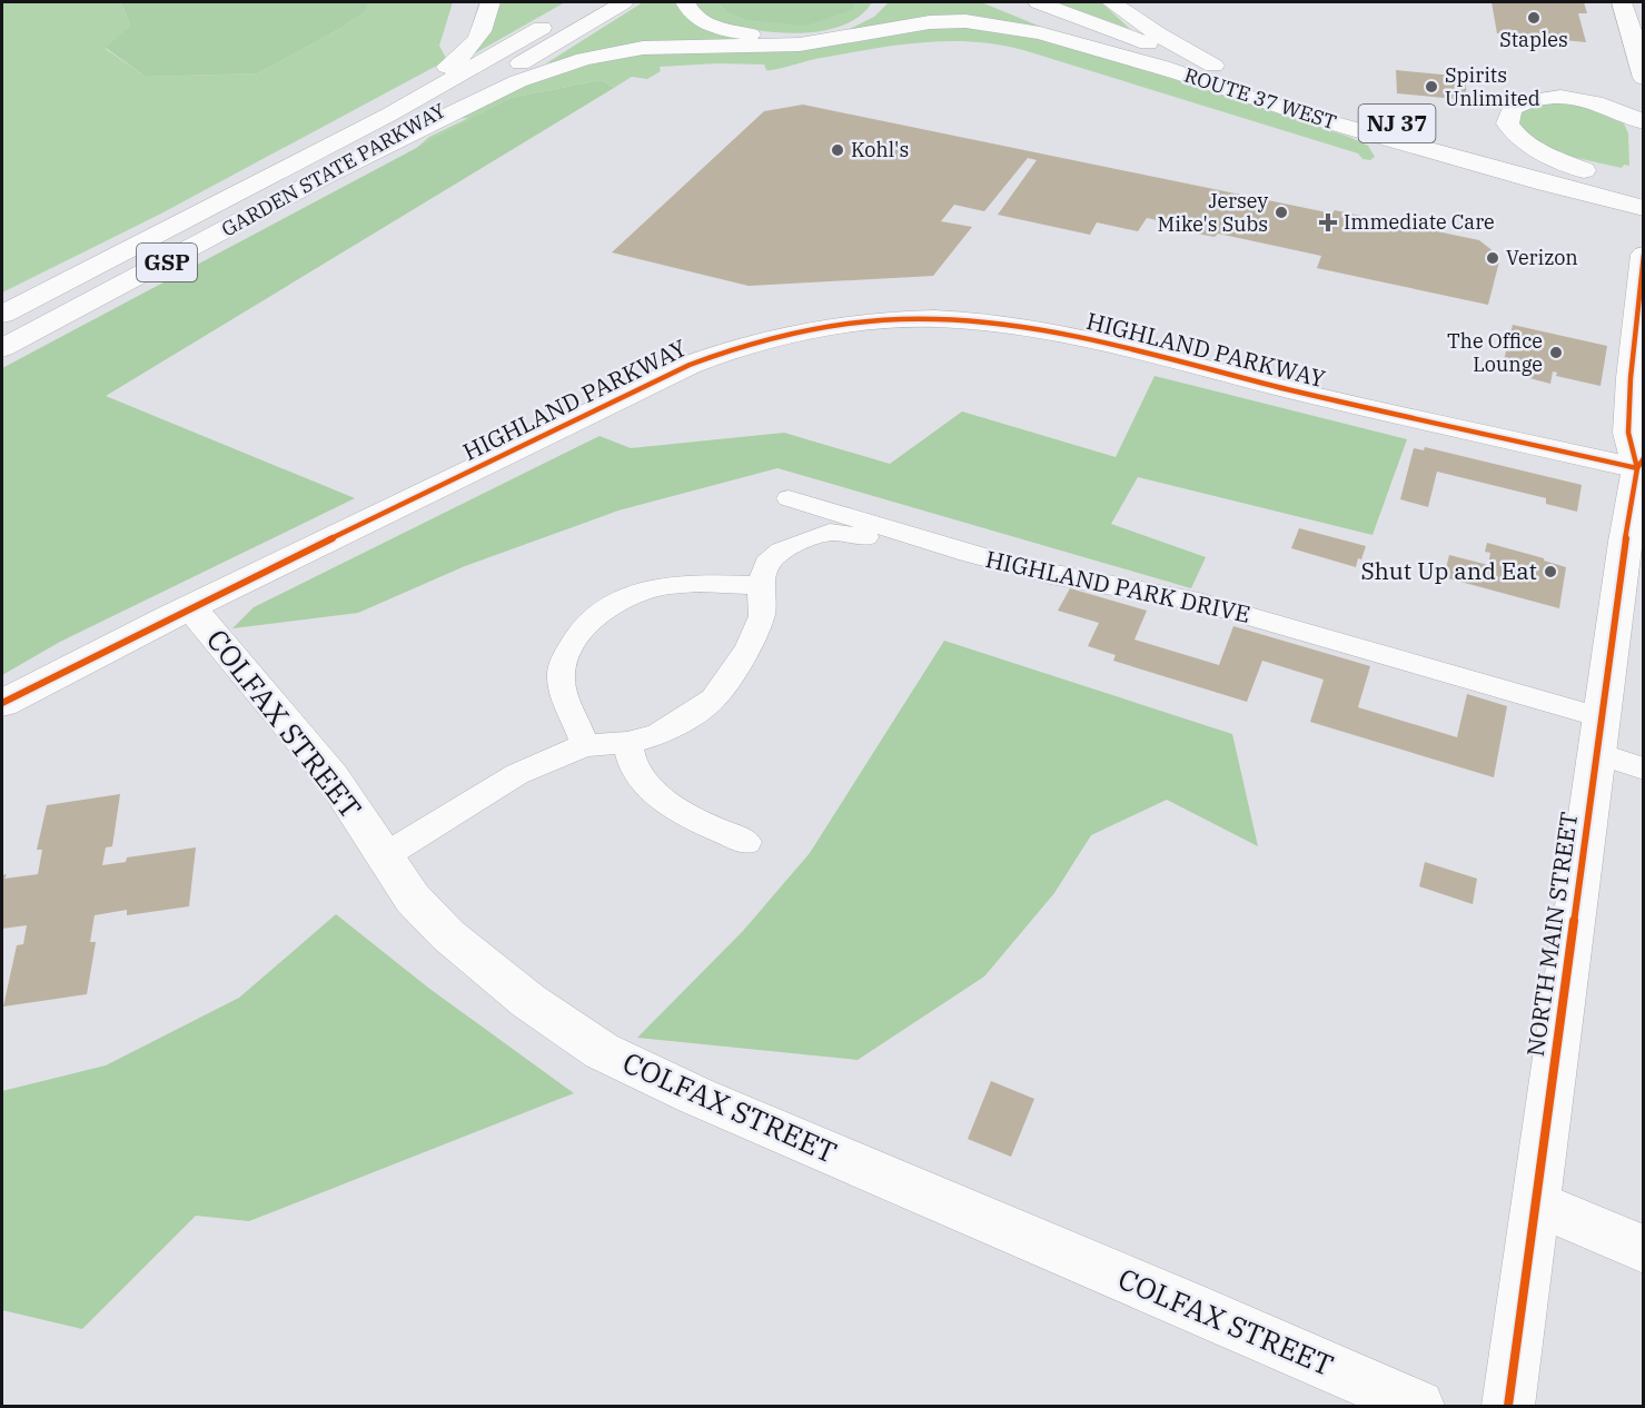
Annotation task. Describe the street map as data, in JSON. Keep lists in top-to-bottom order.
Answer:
{
  "streets": {
    "main road": [
      "ROUTE 37 WEST",
      "NJ 37",
      "GARDEN STATE PARKWAY",
      "GSP",
      "HIGHLAND PARKWAY",
      "COLFAX STREET",
      "NORTH MAIN STREET"
    ],
    "street": ["HIGHLAND PARK DRIVE"]
  },
  "crossings": [
    ["HIGHLAND PARKWAY", "COLFAX STREET"],
    ["HIGHLAND PARKWAY", "NORTH MAIN STREET"],
    ["HIGHLAND PARK DRIVE", "NORTH MAIN STREET"]
  ],
  "places": {
    "other": [
      "Staples",
      "Spirits Unlimited",
      "Kohl's",
      "Jersey Mike's Subs",
      "Verizon",
      "The Office Lounge",
      "Shut Up and Eat"
    ],
    "health": ["Immediate Care"]
  }
}
